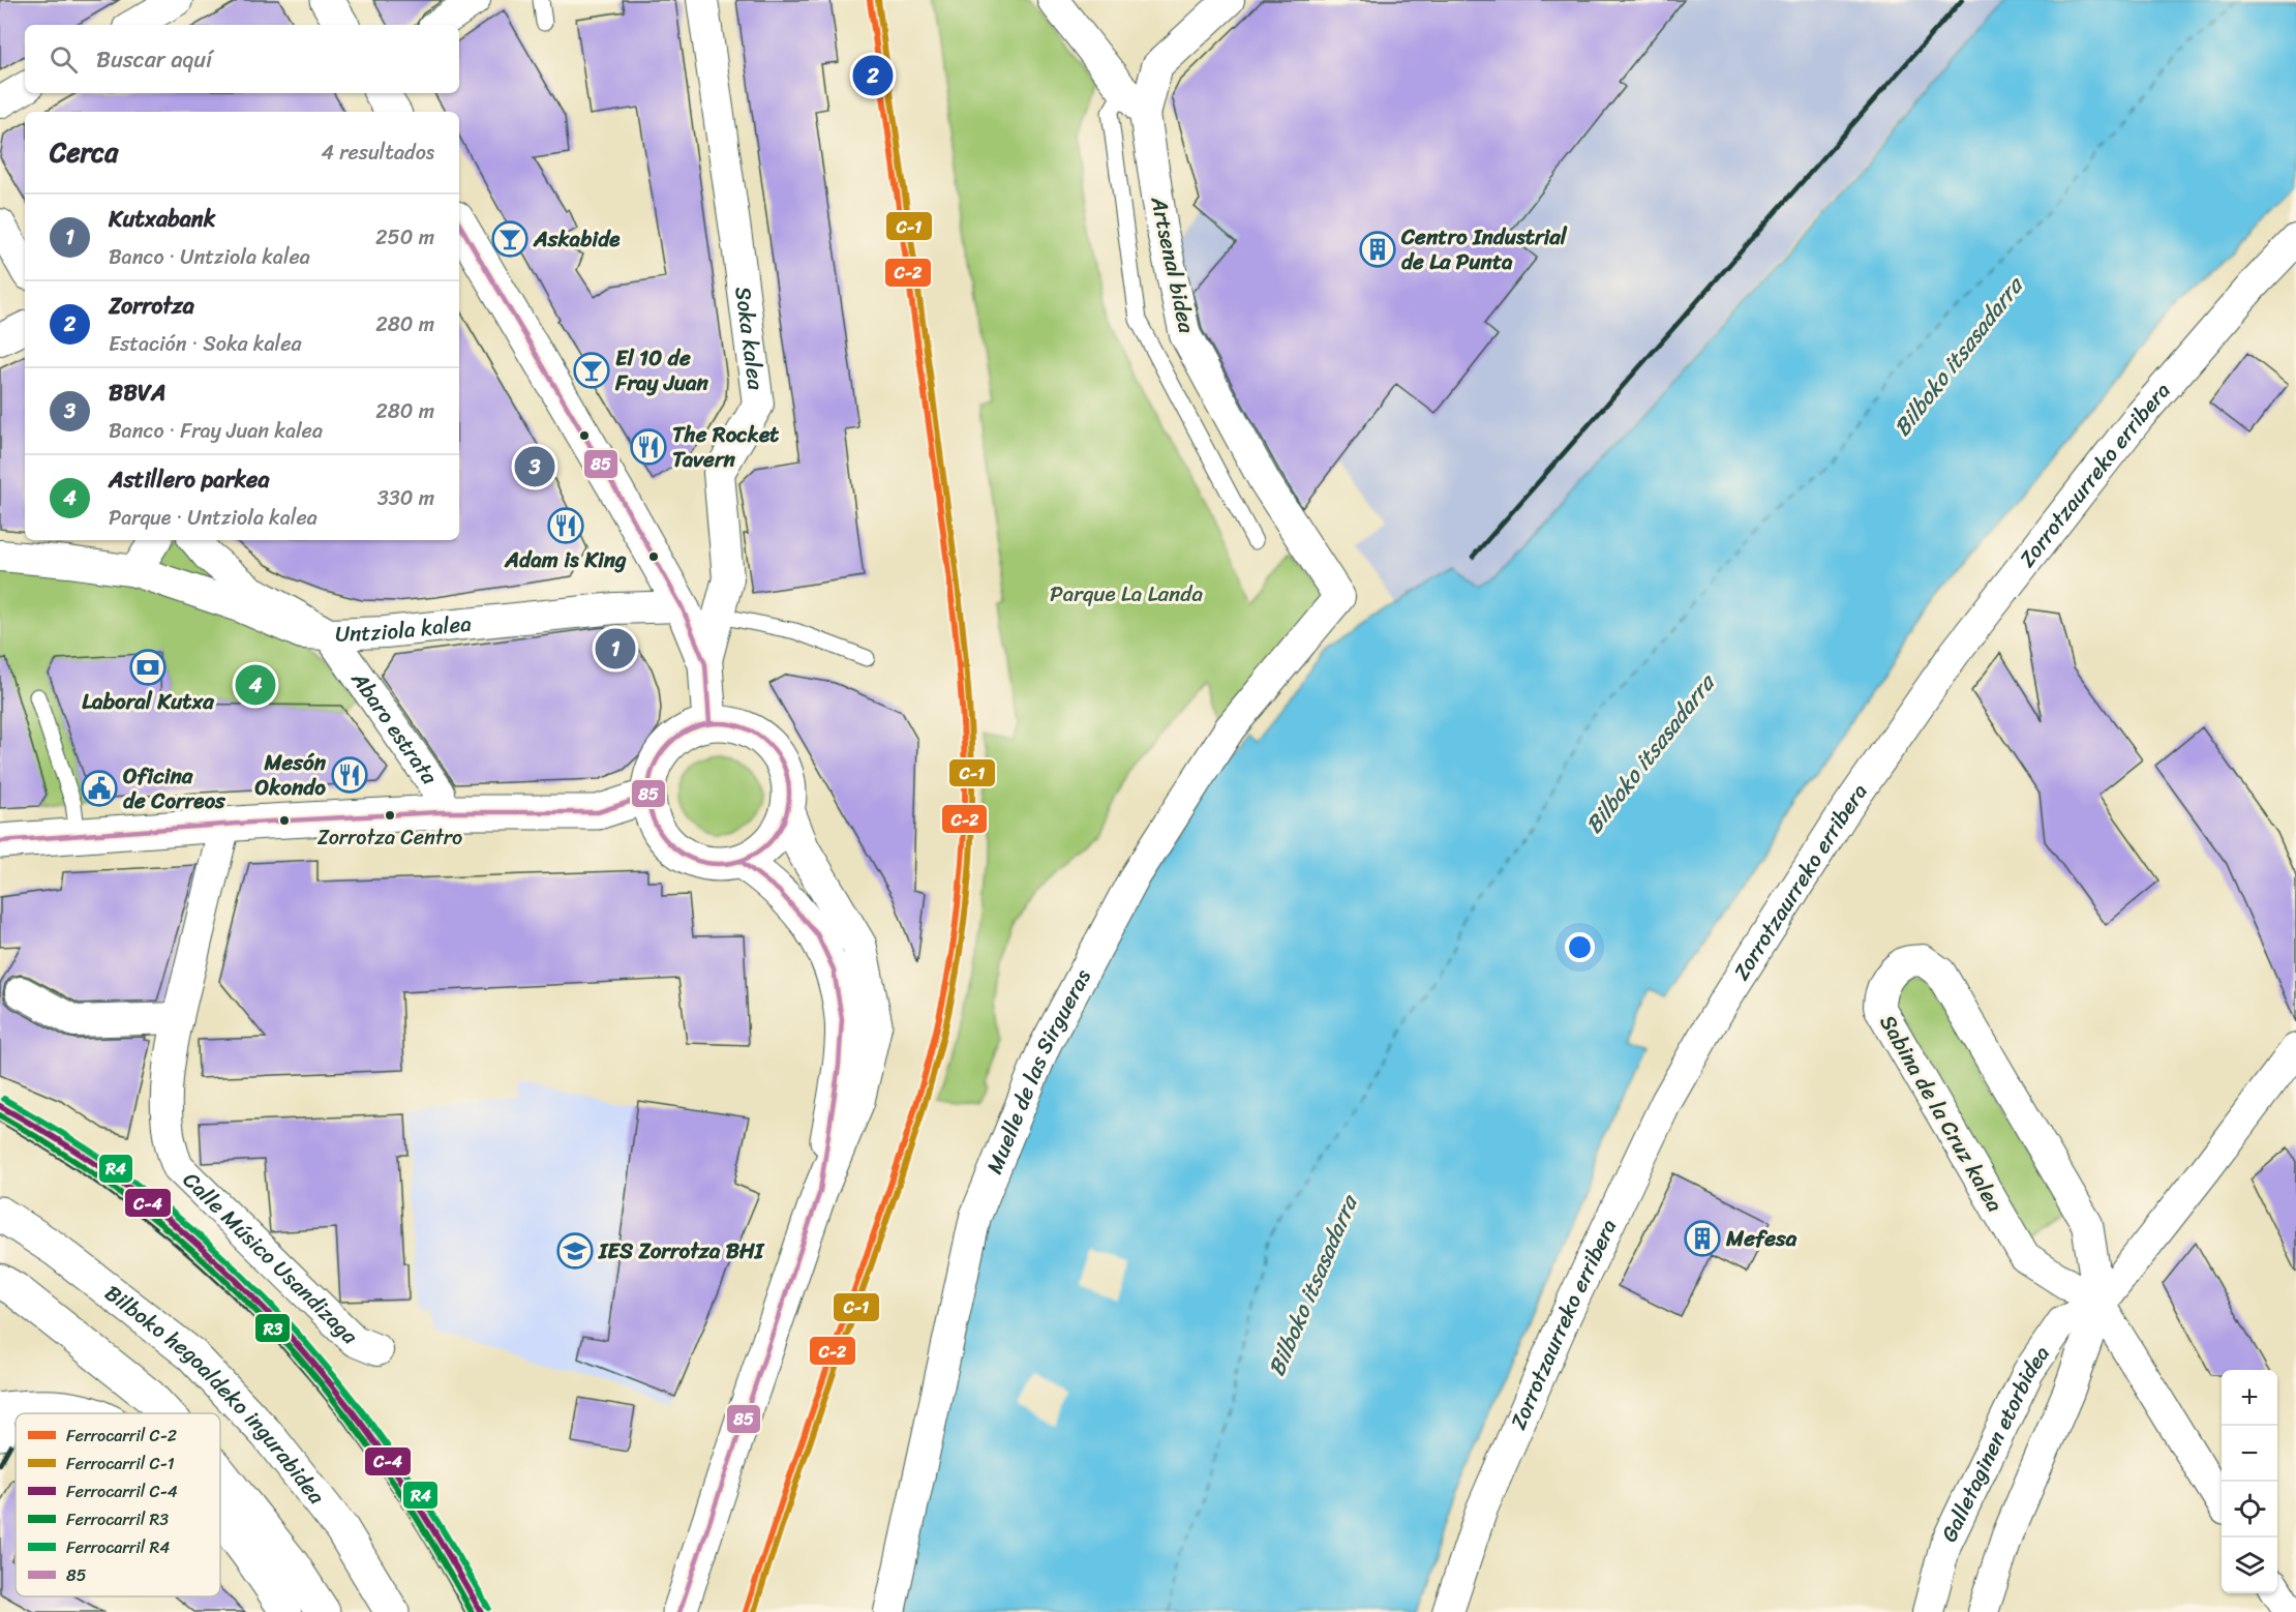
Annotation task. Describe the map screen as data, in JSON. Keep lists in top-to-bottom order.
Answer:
{
  "streets": {
    "main road": ["Bilboko hegoaldeko ingurabidea"],
    "street": [
      "Artsenal bidea",
      "Soka kalea",
      "Zorrotzaurreko erribera",
      "Untziola kalea",
      "Abaro estrata",
      "Muelle de las Sirgueras",
      "Sabina de la Cruz kalea",
      "Calle Músico Usandizaga",
      "Galletaginen etorbidea"
    ]
  },
  "crossings": [
    ["Artsenal bidea", "Muelle de las Sirgueras"],
    ["Untziola kalea", "Abaro estrata"],
    ["Sabina de la Cruz kalea", "Galletaginen etorbidea"]
  ],
  "water": ["Bilboko itsasadarra"],
  "parks": ["Parque La Landa"],
  "places": {
    "bar": ["Askabide", "El 10 de Fray Juan"],
    "building": ["Centro Industrial de La Punta", "Mefesa"],
    "restaurant": ["The Rocket Tavern", "Adam is King", "Mesón Okondo"],
    "bank": ["Laboral Kutxa"],
    "public building": ["Oficina de Correos"],
    "other": ["Zorrotza Centro"],
    "school or university": ["IES Zorrotza BHI"]
  },
  "lines": [
    "rail line C-2",
    "rail line C-1",
    "transit line 85",
    "rail line R4",
    "rail line C-4",
    "rail line R3"
  ],
  "legend": [
    "Ferrocarril C-2",
    "Ferrocarril C-1",
    "Ferrocarril C-4",
    "Ferrocarril R3",
    "Ferrocarril R4",
    "85"
  ],
  "page": {
    "search": "Buscar aquí",
    "pins": [
      "2",
      "3",
      "1",
      "4"
    ],
    "heading": ["Cerca", "4 resultados"],
    "list": [
      {
        "mark": "1",
        "name": "Kutxabank",
        "note": "Banco · Untziola kalea",
        "value": "250 m"
      },
      {
        "mark": "2",
        "name": "Zorrotza",
        "note": "Estación · Soka kalea",
        "value": "280 m"
      },
      {
        "mark": "3",
        "name": "BBVA",
        "note": "Banco · Fray Juan kalea",
        "value": "280 m"
      },
      {
        "mark": "4",
        "name": "Astillero parkea",
        "note": "Parque · Untziola kalea",
        "value": "330 m"
      }
    ],
    "map_buttons": ["+", "−"]
  }
}
